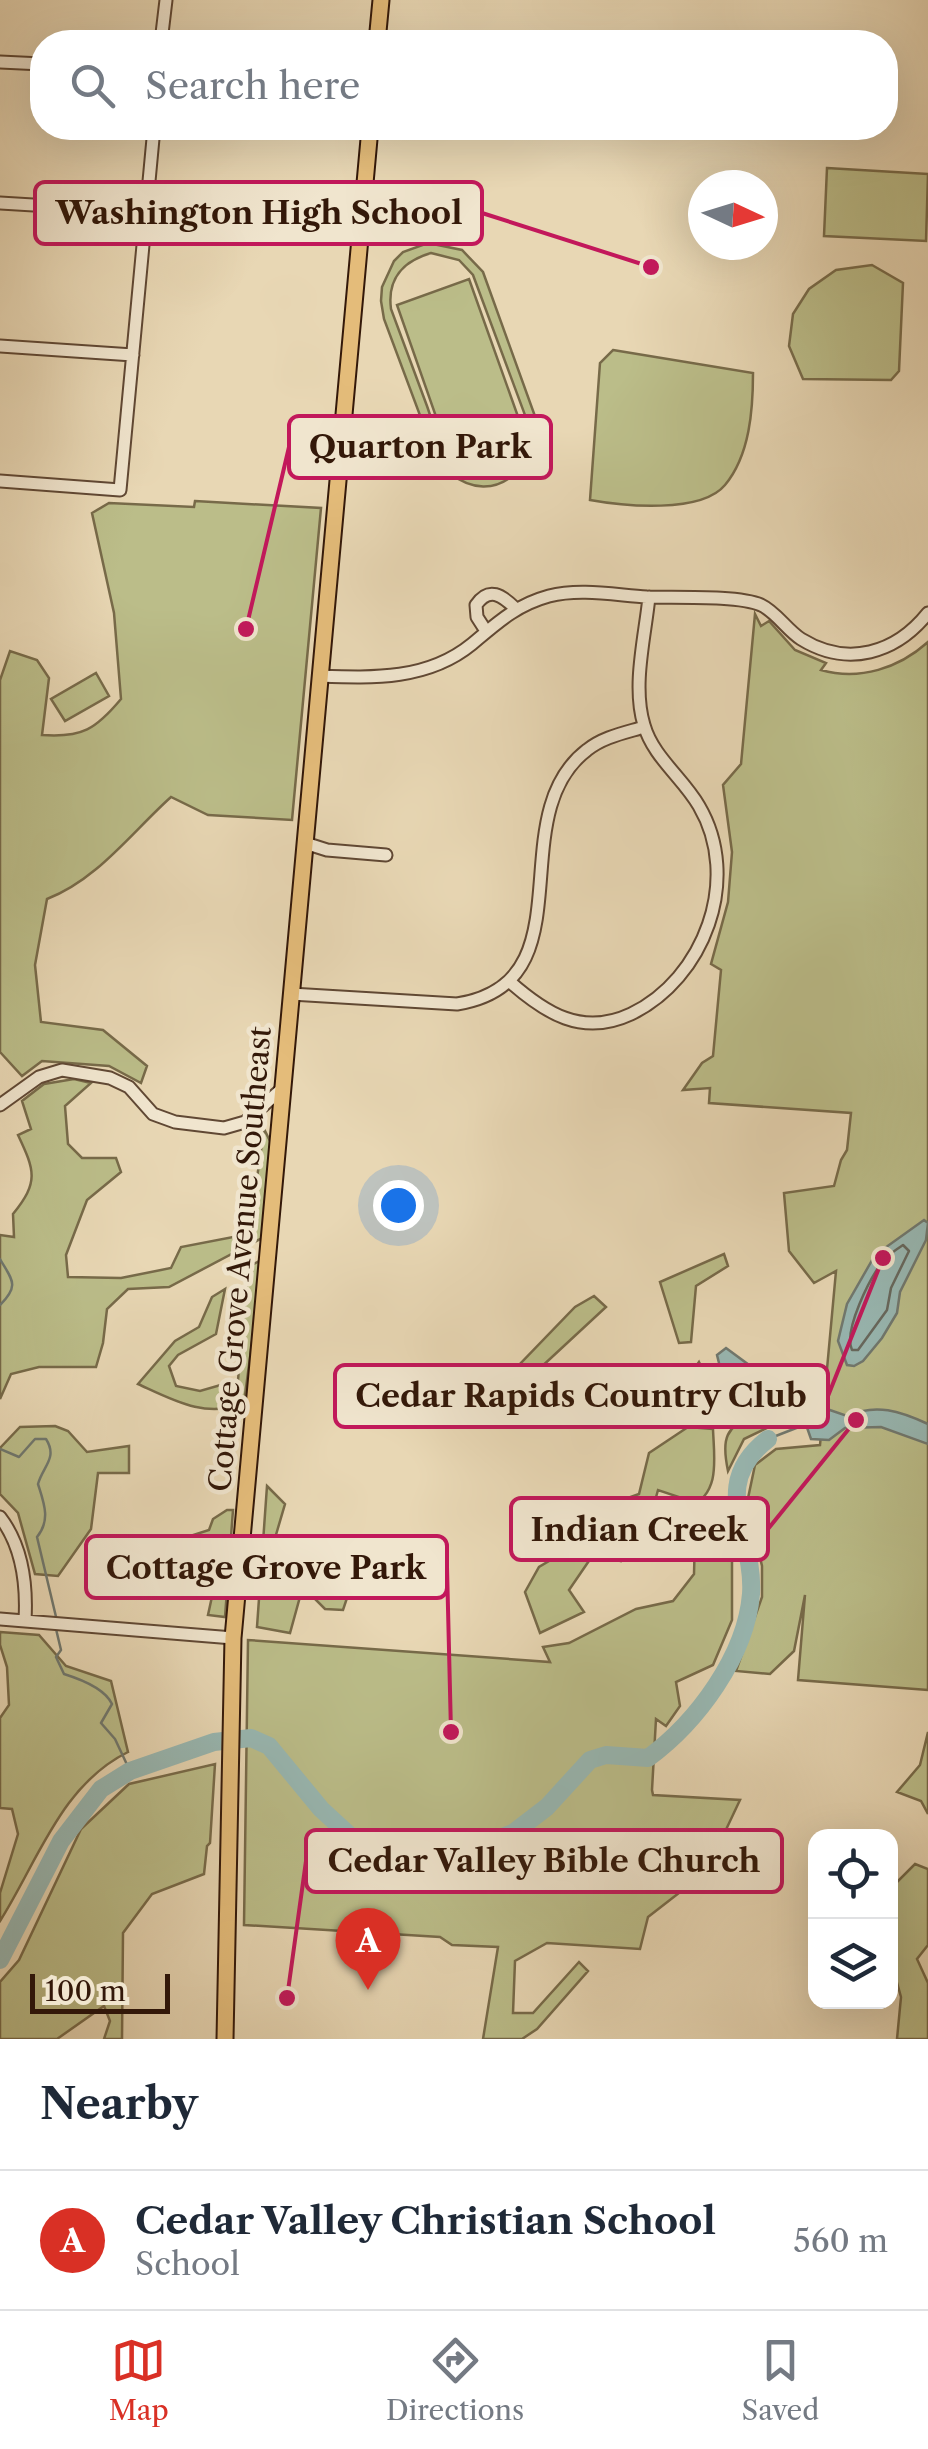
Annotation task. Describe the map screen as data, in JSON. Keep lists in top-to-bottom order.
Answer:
{
  "streets": {
    "main road": ["Cottage Grove Avenue Southeast"]
  },
  "places": [
    "Washington High School",
    "Quarton Park",
    "Cedar Rapids Country Club",
    "Indian Creek",
    "Cottage Grove Park",
    "Cedar Valley Bible Church"
  ],
  "scale_bar": "100 m",
  "north": "right",
  "page": {
    "search": "Search here",
    "pins": "A",
    "scale": "100 m",
    "heading": "Nearby",
    "list": [
      {
        "mark": "A",
        "name": "Cedar Valley Christian School",
        "note": "School",
        "value": "560 m"
      }
    ],
    "nav": ["Map", "Directions", "Saved"]
  }
}
